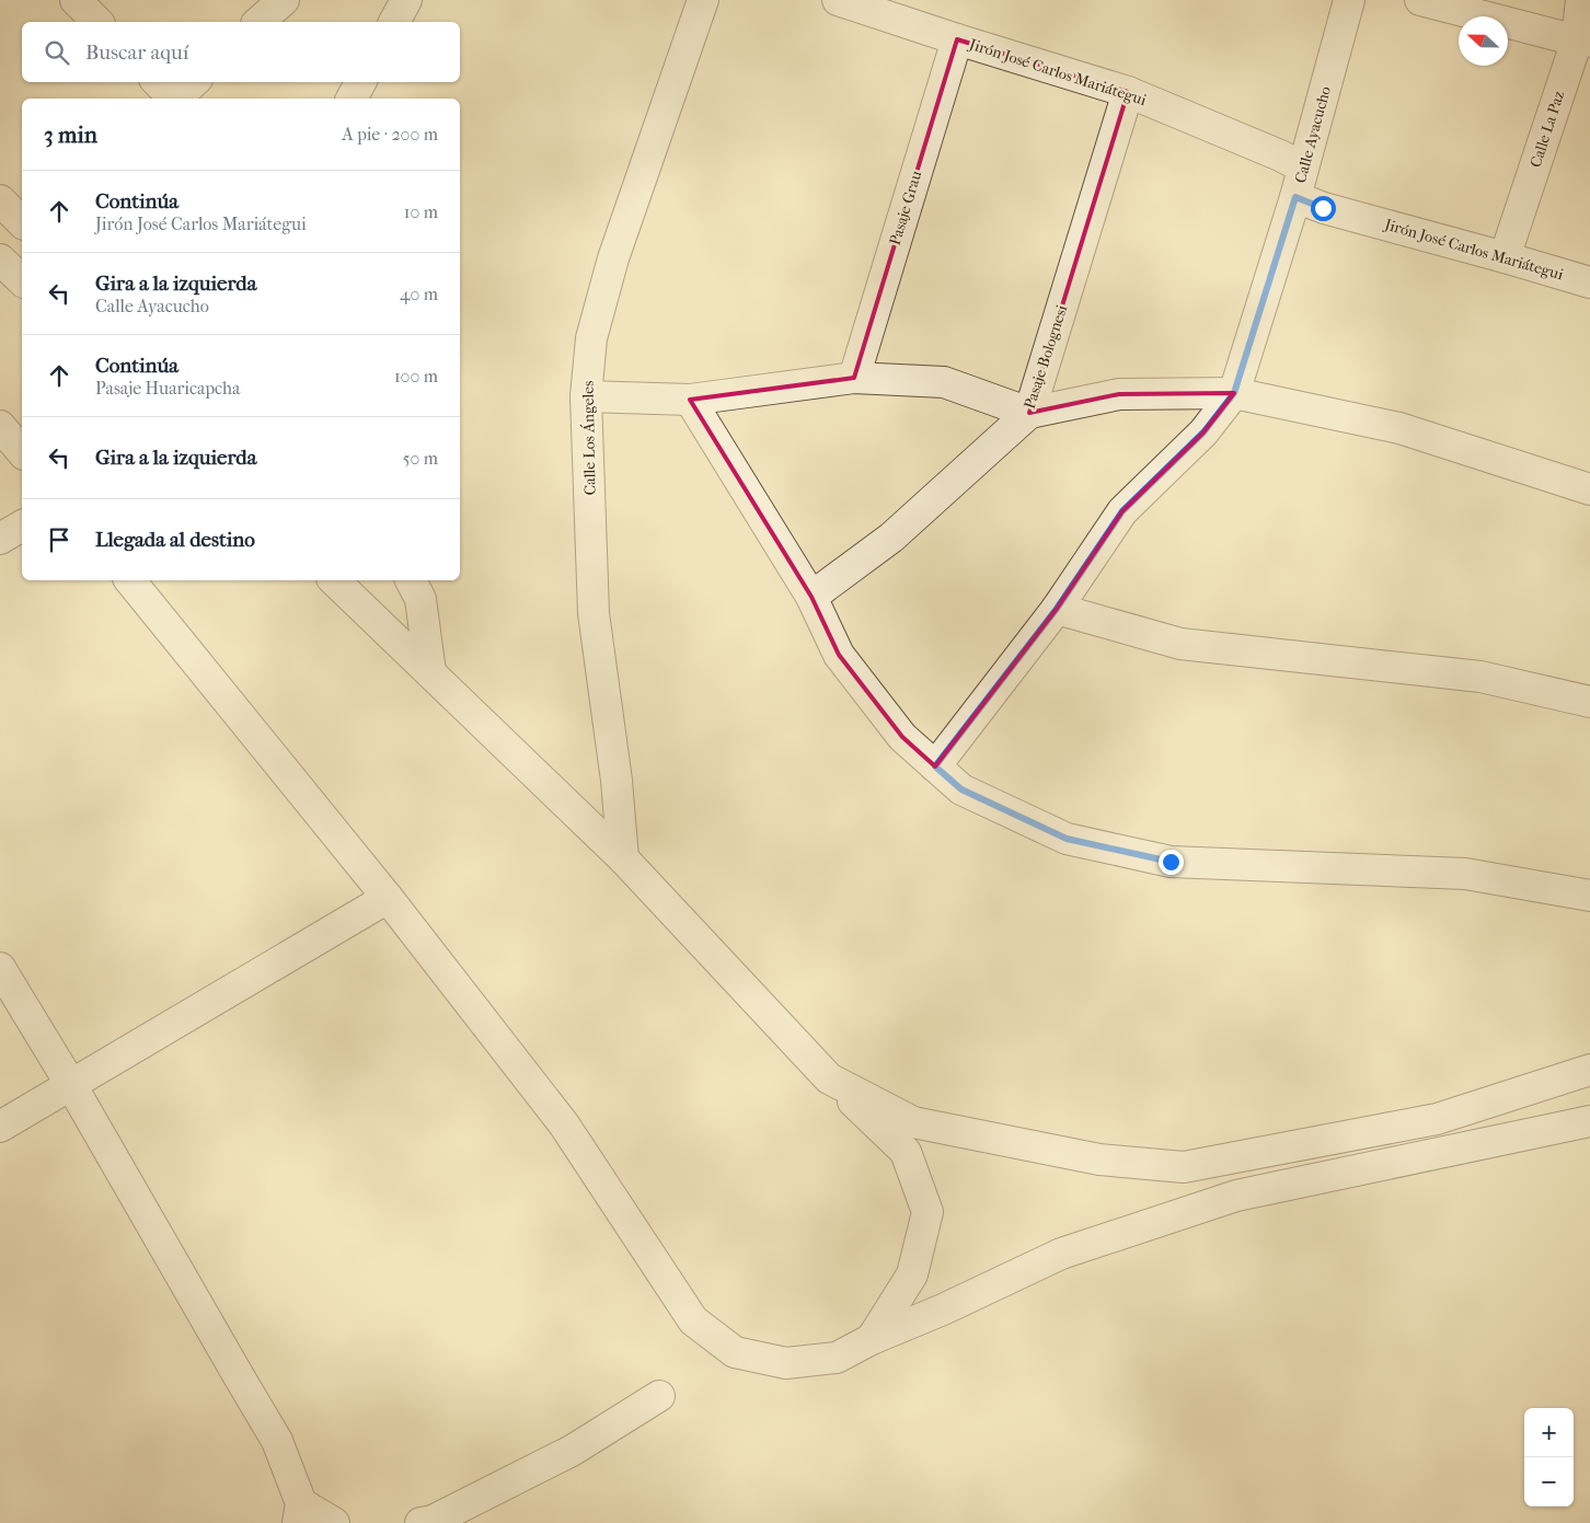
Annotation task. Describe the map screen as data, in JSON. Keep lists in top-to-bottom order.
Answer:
{
  "streets": {
    "street": [
      "Jirón José Carlos Mariátegui",
      "Calle La Paz",
      "Calle Ayacucho",
      "Pasaje Grau",
      "Pasaje Bolognesi",
      "Calle Los Ángeles"
    ]
  },
  "crossings": [
    ["Jirón José Carlos Mariátegui", "Calle La Paz"],
    ["Jirón José Carlos Mariátegui", "Calle Ayacucho"],
    ["Jirón José Carlos Mariátegui", "Pasaje Grau"],
    ["Jirón José Carlos Mariátegui", "Pasaje Bolognesi"]
  ],
  "north": "left",
  "page": {
    "search": "Buscar aquí",
    "heading": ["3 min", "A pie · 200 m"],
    "list": [
      ["Continúa", "Jirón José Carlos Mariátegui", "10 m"],
      ["Gira a la izquierda", "Calle Ayacucho", "40 m"],
      ["Continúa", "Pasaje Huaricapcha", "100 m"],
      ["Gira a la izquierda", "50 m"],
      "Llegada al destino"
    ],
    "map_buttons": ["+", "−"]
  }
}
